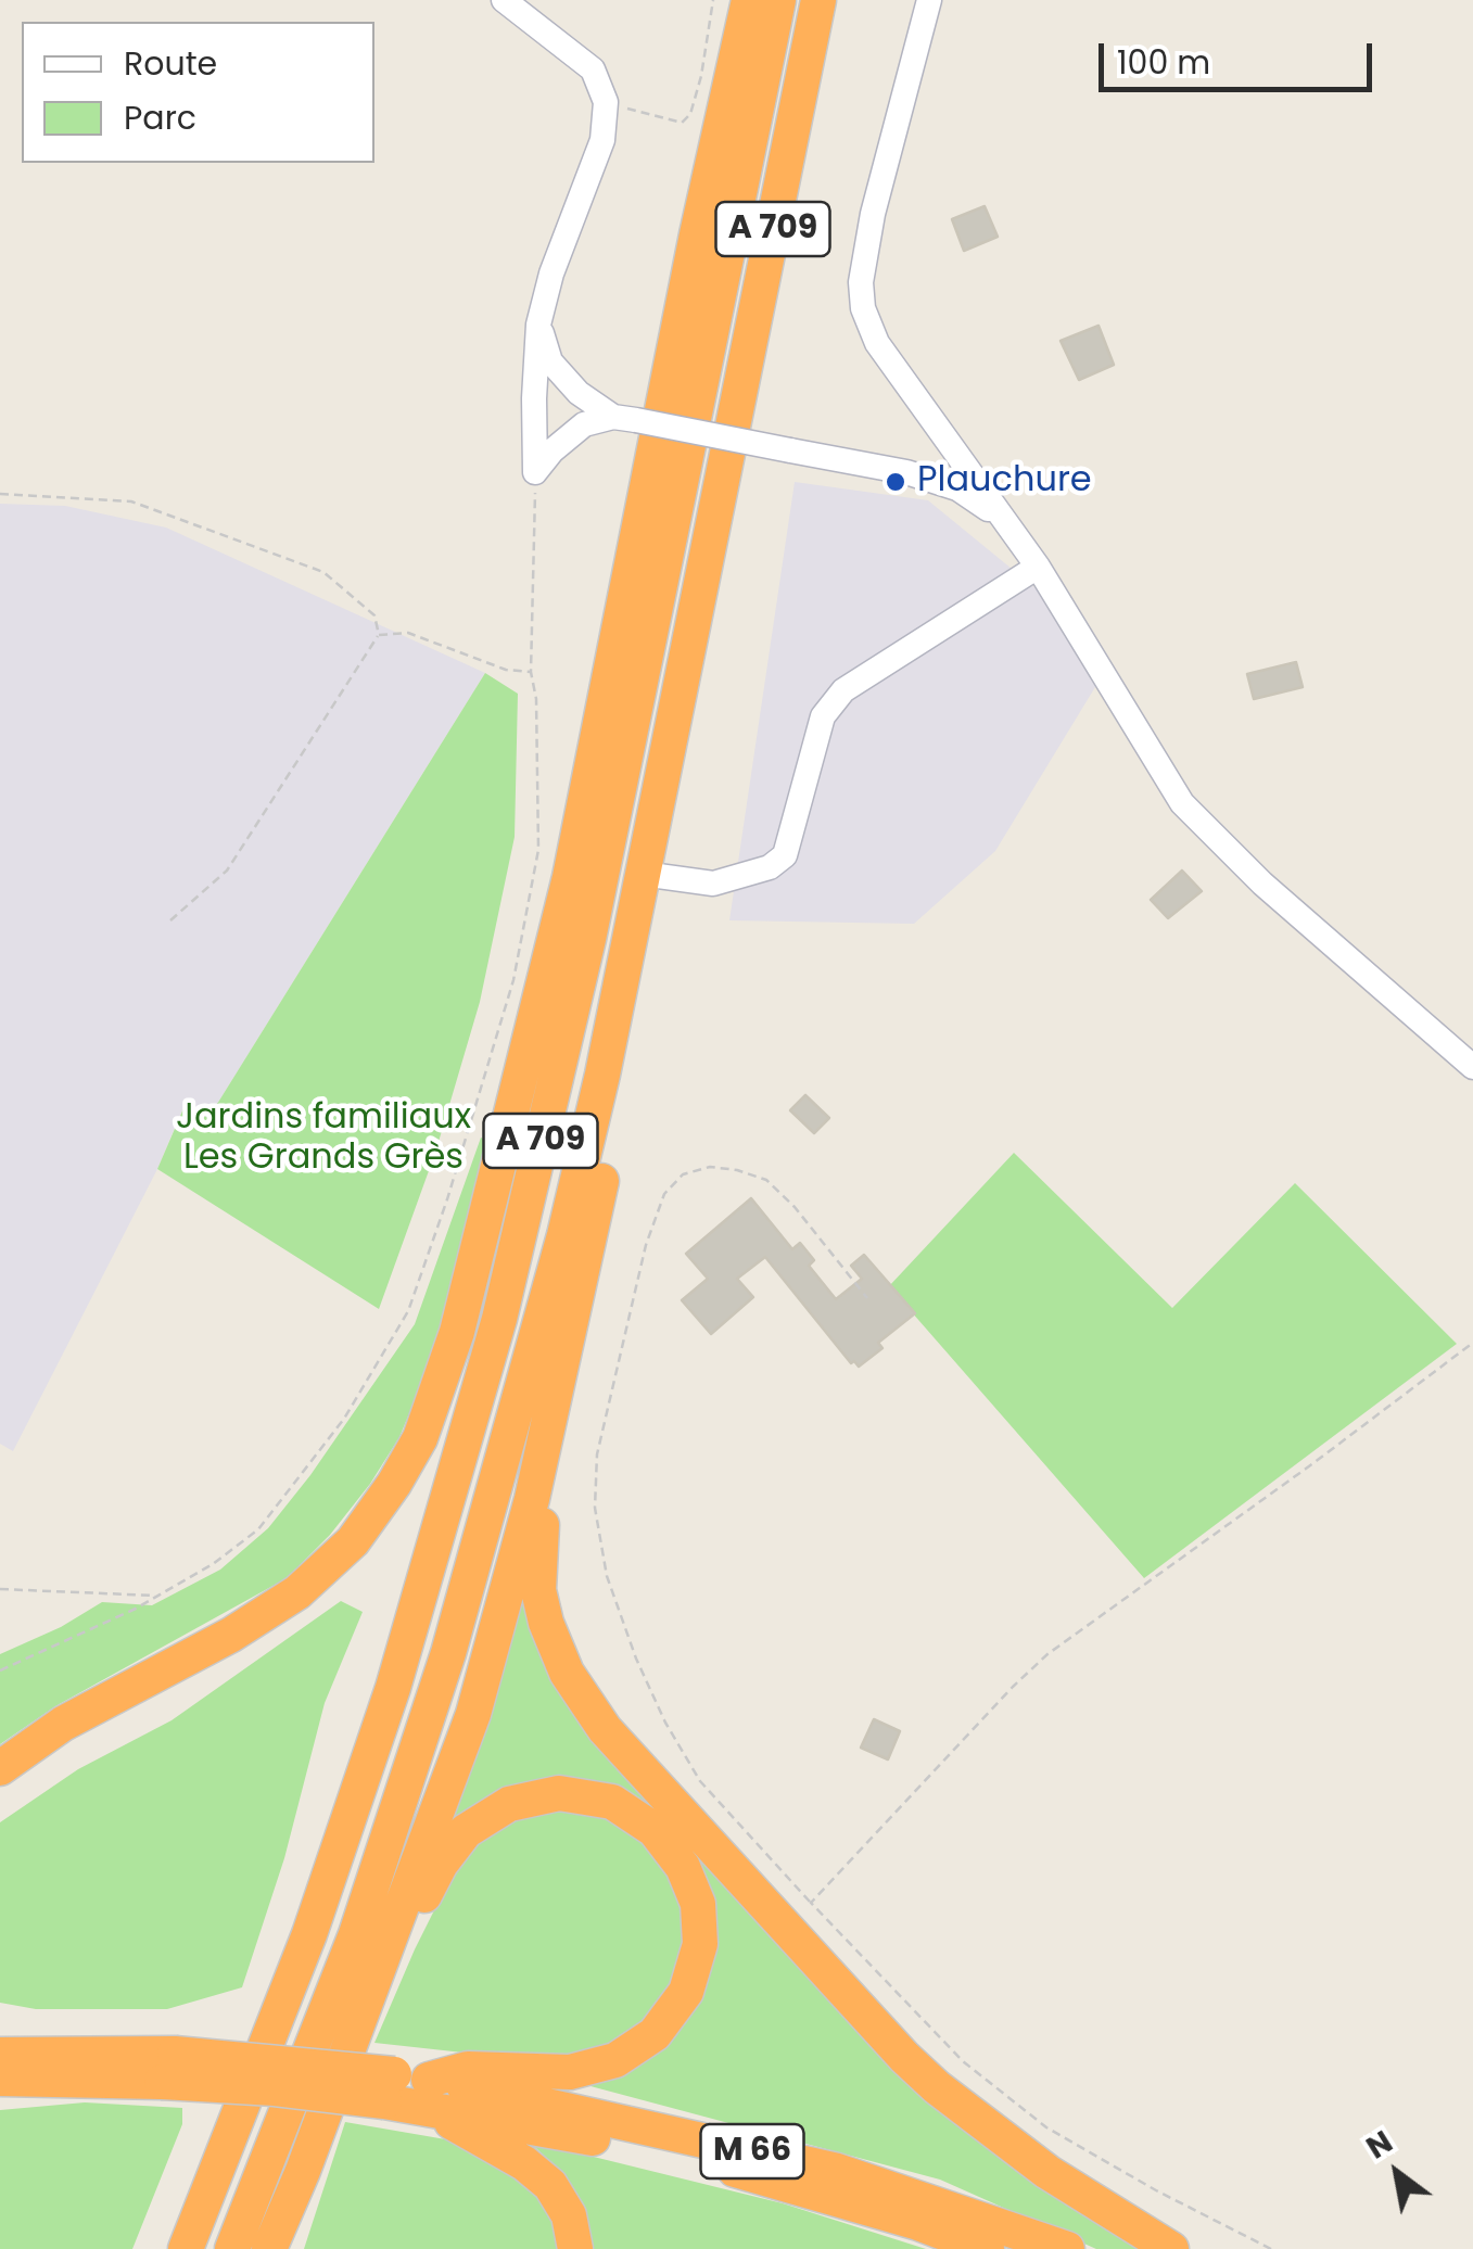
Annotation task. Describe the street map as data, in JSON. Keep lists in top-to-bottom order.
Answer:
{
  "streets": {
    "highway": ["A 709", "M 66"]
  },
  "parks": ["Jardins familiaux Les Grands Grès"],
  "places": ["Plauchure"],
  "legend": ["Route", "Parc"],
  "scale_bar": "100 m",
  "north": "top left"
}
